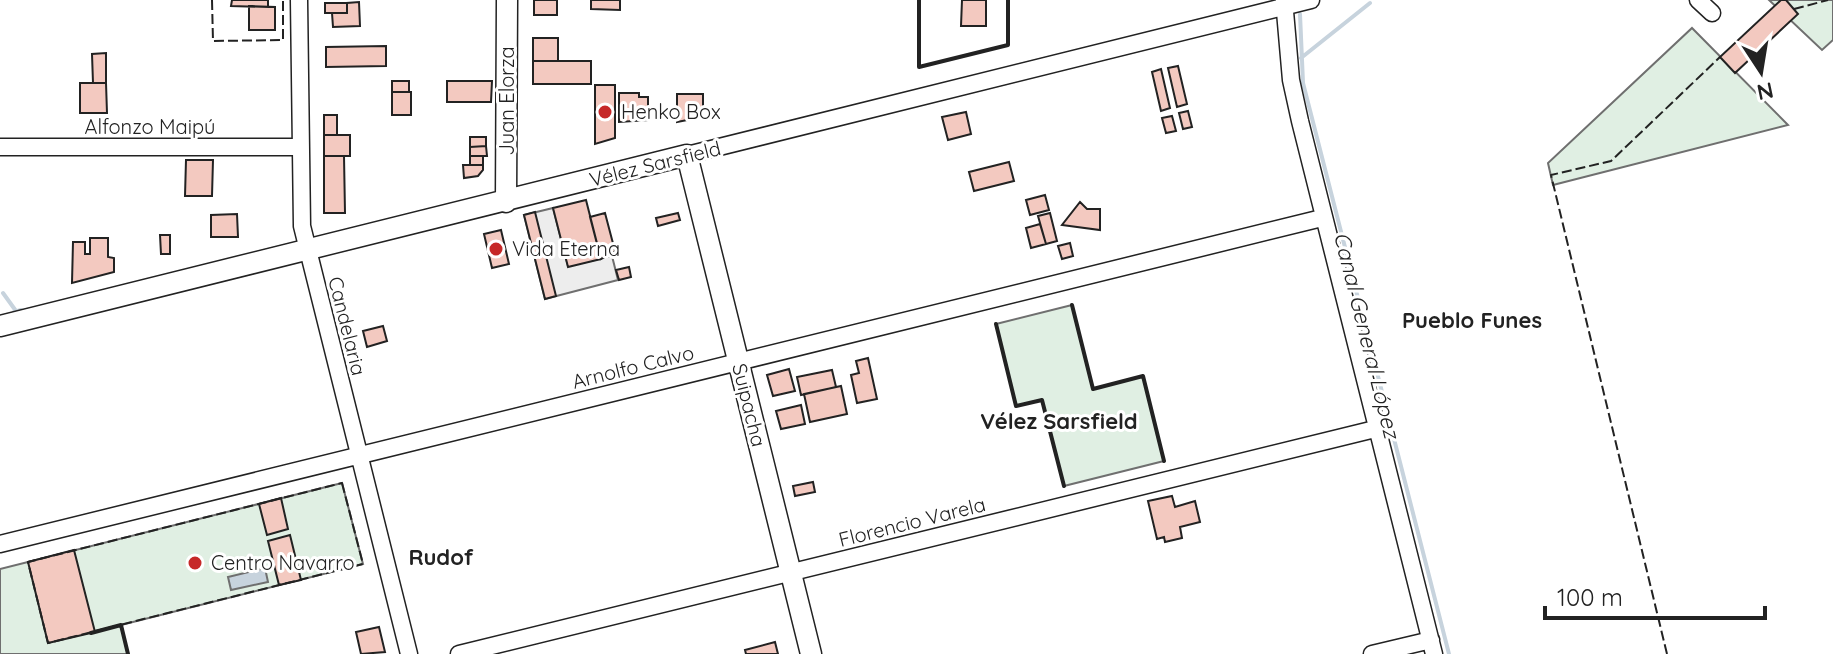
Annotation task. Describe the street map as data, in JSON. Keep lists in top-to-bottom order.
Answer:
{
  "streets": {
    "main road": ["Juan Elorza", "Vélez Sarsfield", "Suipacha"],
    "street": [
      "Alfonzo Maipú",
      "Candelaria",
      "Arnolfo Calvo",
      "Florencio Varela"
    ]
  },
  "crossings": [
    ["Juan Elorza", "Vélez Sarsfield"],
    ["Alfonzo Maipú", "Candelaria"],
    ["Vélez Sarsfield", "Candelaria"],
    ["Vélez Sarsfield", "Suipacha"],
    ["Candelaria", "Arnolfo Calvo"],
    ["Arnolfo Calvo", "Suipacha"],
    ["Suipacha", "Florencio Varela"]
  ],
  "districts": ["Pueblo Funes", "Vélez Sarsfield", "Rudof"],
  "water": ["Canal General López"],
  "places": ["Henko Box", "Vida Eterna", "Centro Navarro"],
  "scale_bar": "100 m",
  "north": "bottom"
}
